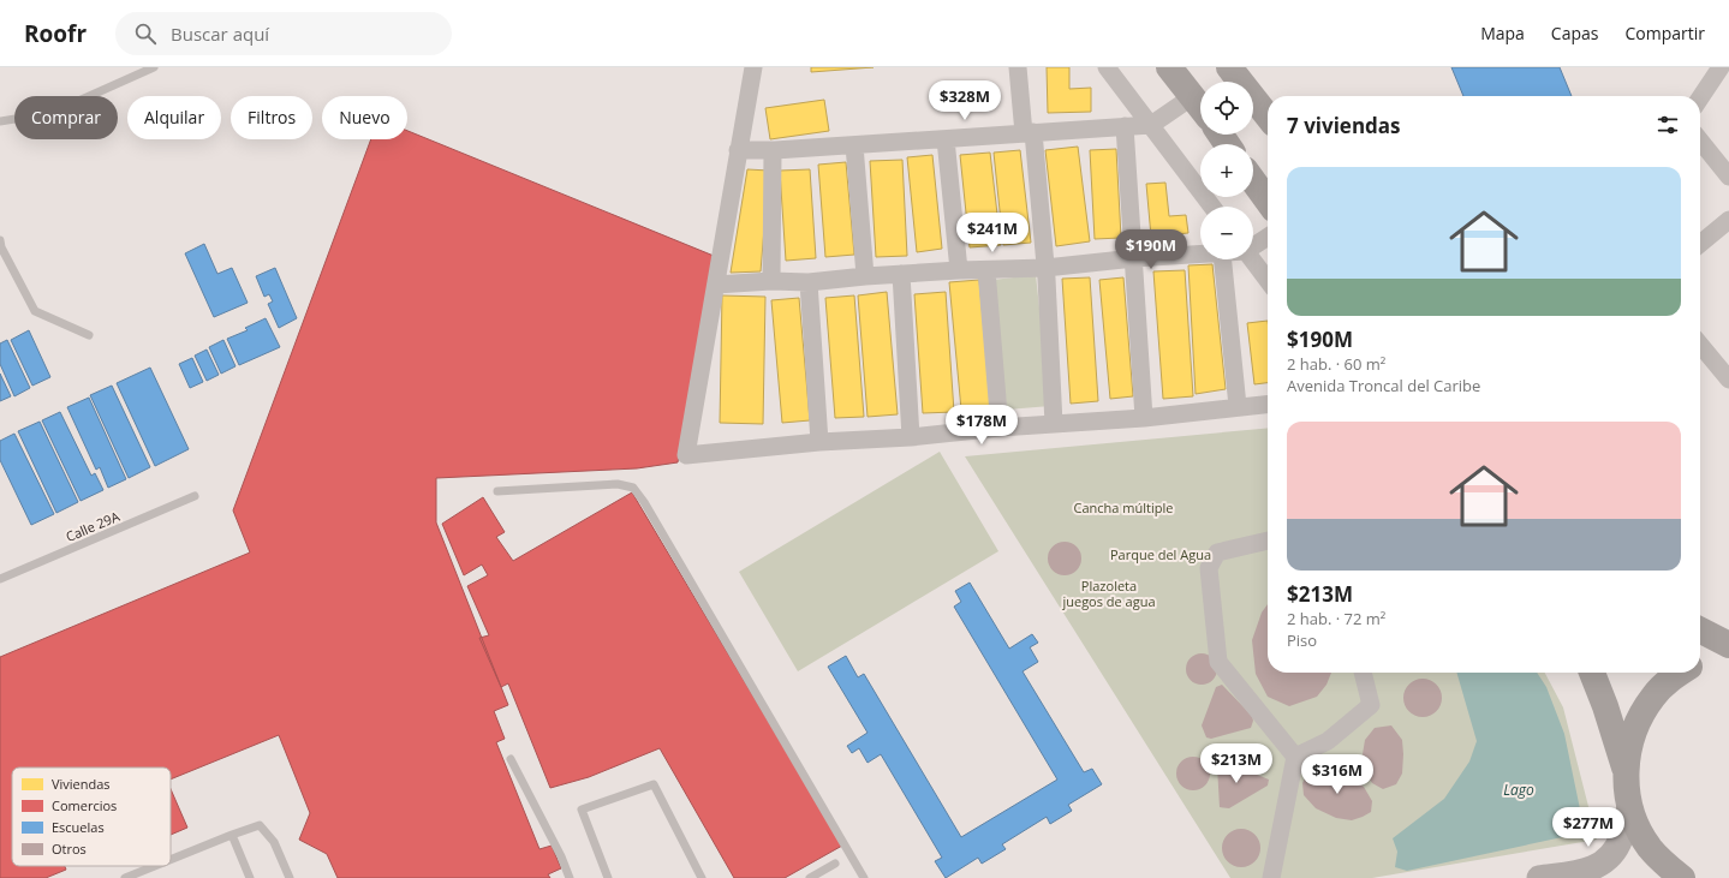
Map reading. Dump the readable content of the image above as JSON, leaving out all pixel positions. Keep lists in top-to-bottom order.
{
  "streets": {
    "lane": ["Calle 29A"]
  },
  "water": ["Lago"],
  "parks": ["Cancha múltiple", "Parque del Agua", "Plazoleta juegos de agua"],
  "legend": [
    "Viviendas",
    "Comercios",
    "Escuelas",
    "Otros"
  ],
  "page": {
    "header": "Roofr",
    "search": "Buscar aquí",
    "nav": ["Mapa", "Capas", "Compartir"],
    "price": [
      "$328M",
      "$241M",
      "$190M",
      "$178M",
      "$213M",
      "$316M",
      "$277M"
    ],
    "map_buttons": ["+", "−"],
    "chip": [
      "Comprar",
      "Alquilar",
      "Filtros",
      "Nuevo"
    ],
    "heading": "7 viviendas",
    "list": [
      {
        "name": "$190M",
        "note": "2 hab. · 60 m² · Avenida Troncal del Caribe"
      },
      {
        "name": "$213M",
        "note": "2 hab. · 72 m² · Piso"
      }
    ]
  }
}
